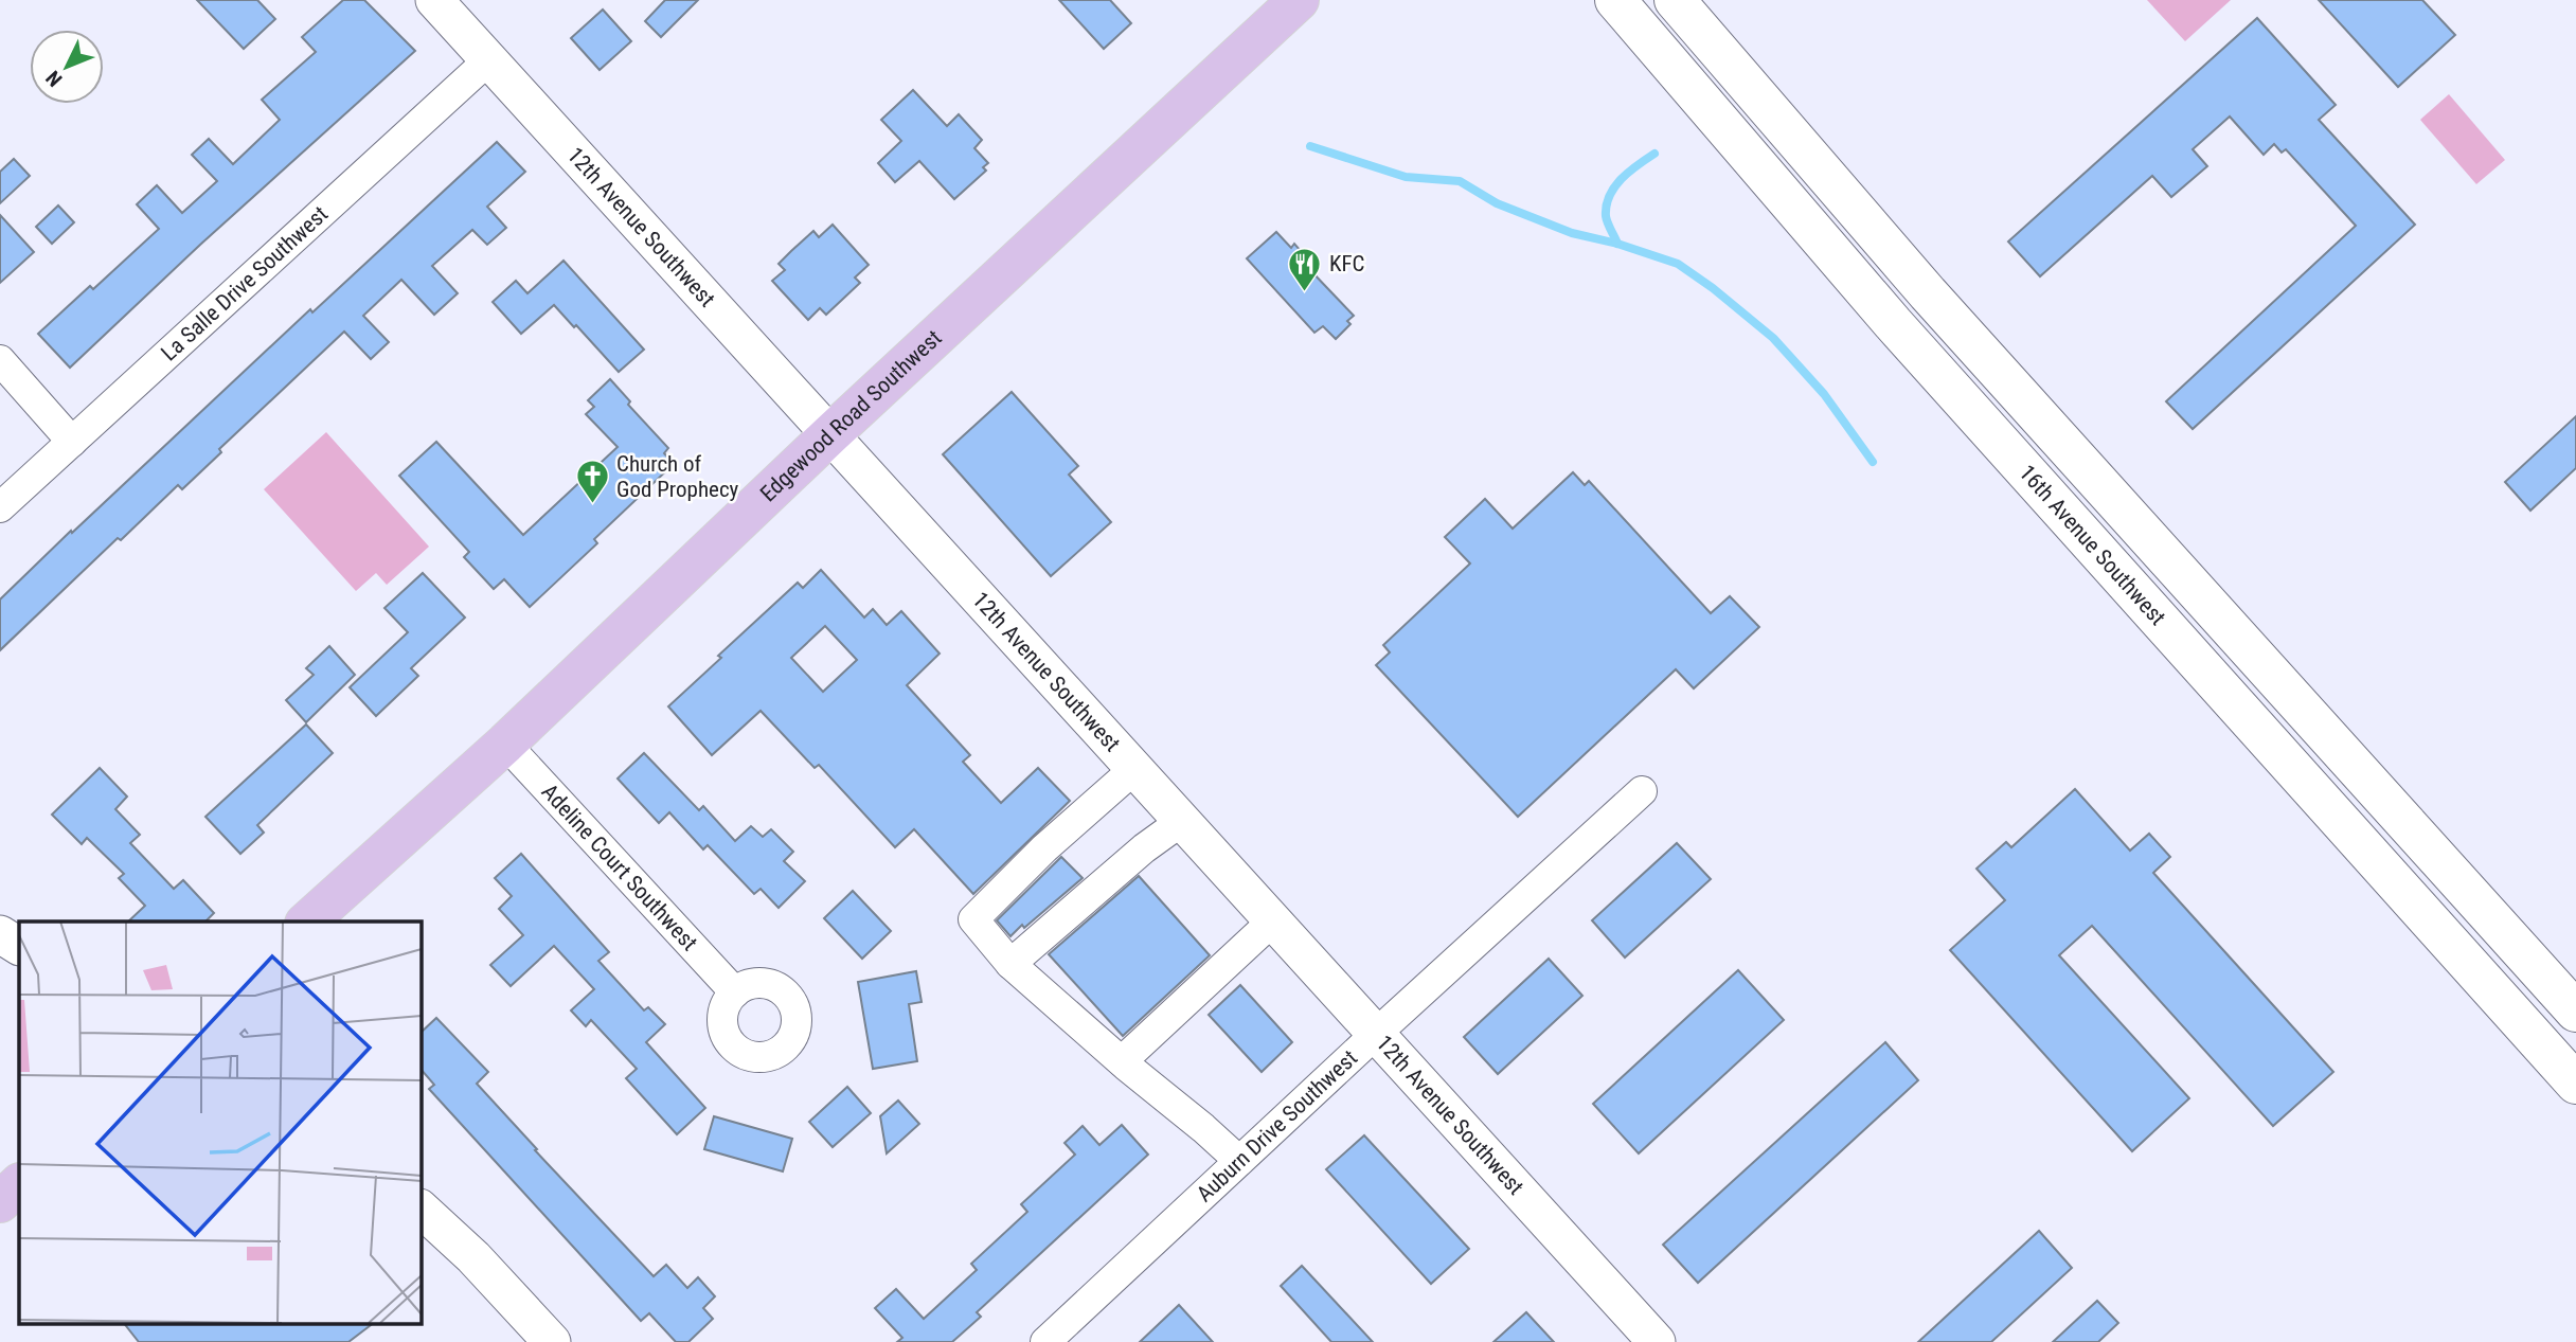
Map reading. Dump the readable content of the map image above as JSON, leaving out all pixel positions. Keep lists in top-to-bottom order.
{
  "streets": {
    "main road": ["Edgewood Road Southwest", "16th Avenue Southwest"],
    "street": [
      "12th Avenue Southwest",
      "La Salle Drive Southwest",
      "Adeline Court Southwest",
      "Auburn Drive Southwest"
    ]
  },
  "crossings": [
    ["12th Avenue Southwest", "La Salle Drive Southwest"],
    ["12th Avenue Southwest", "Edgewood Road Southwest"],
    ["12th Avenue Southwest", "Auburn Drive Southwest"],
    ["Edgewood Road Southwest", "Adeline Court Southwest"]
  ],
  "places": {
    "restaurant": ["KFC"],
    "church": ["Church of God Prophecy"]
  },
  "north": "bottom left"
}
